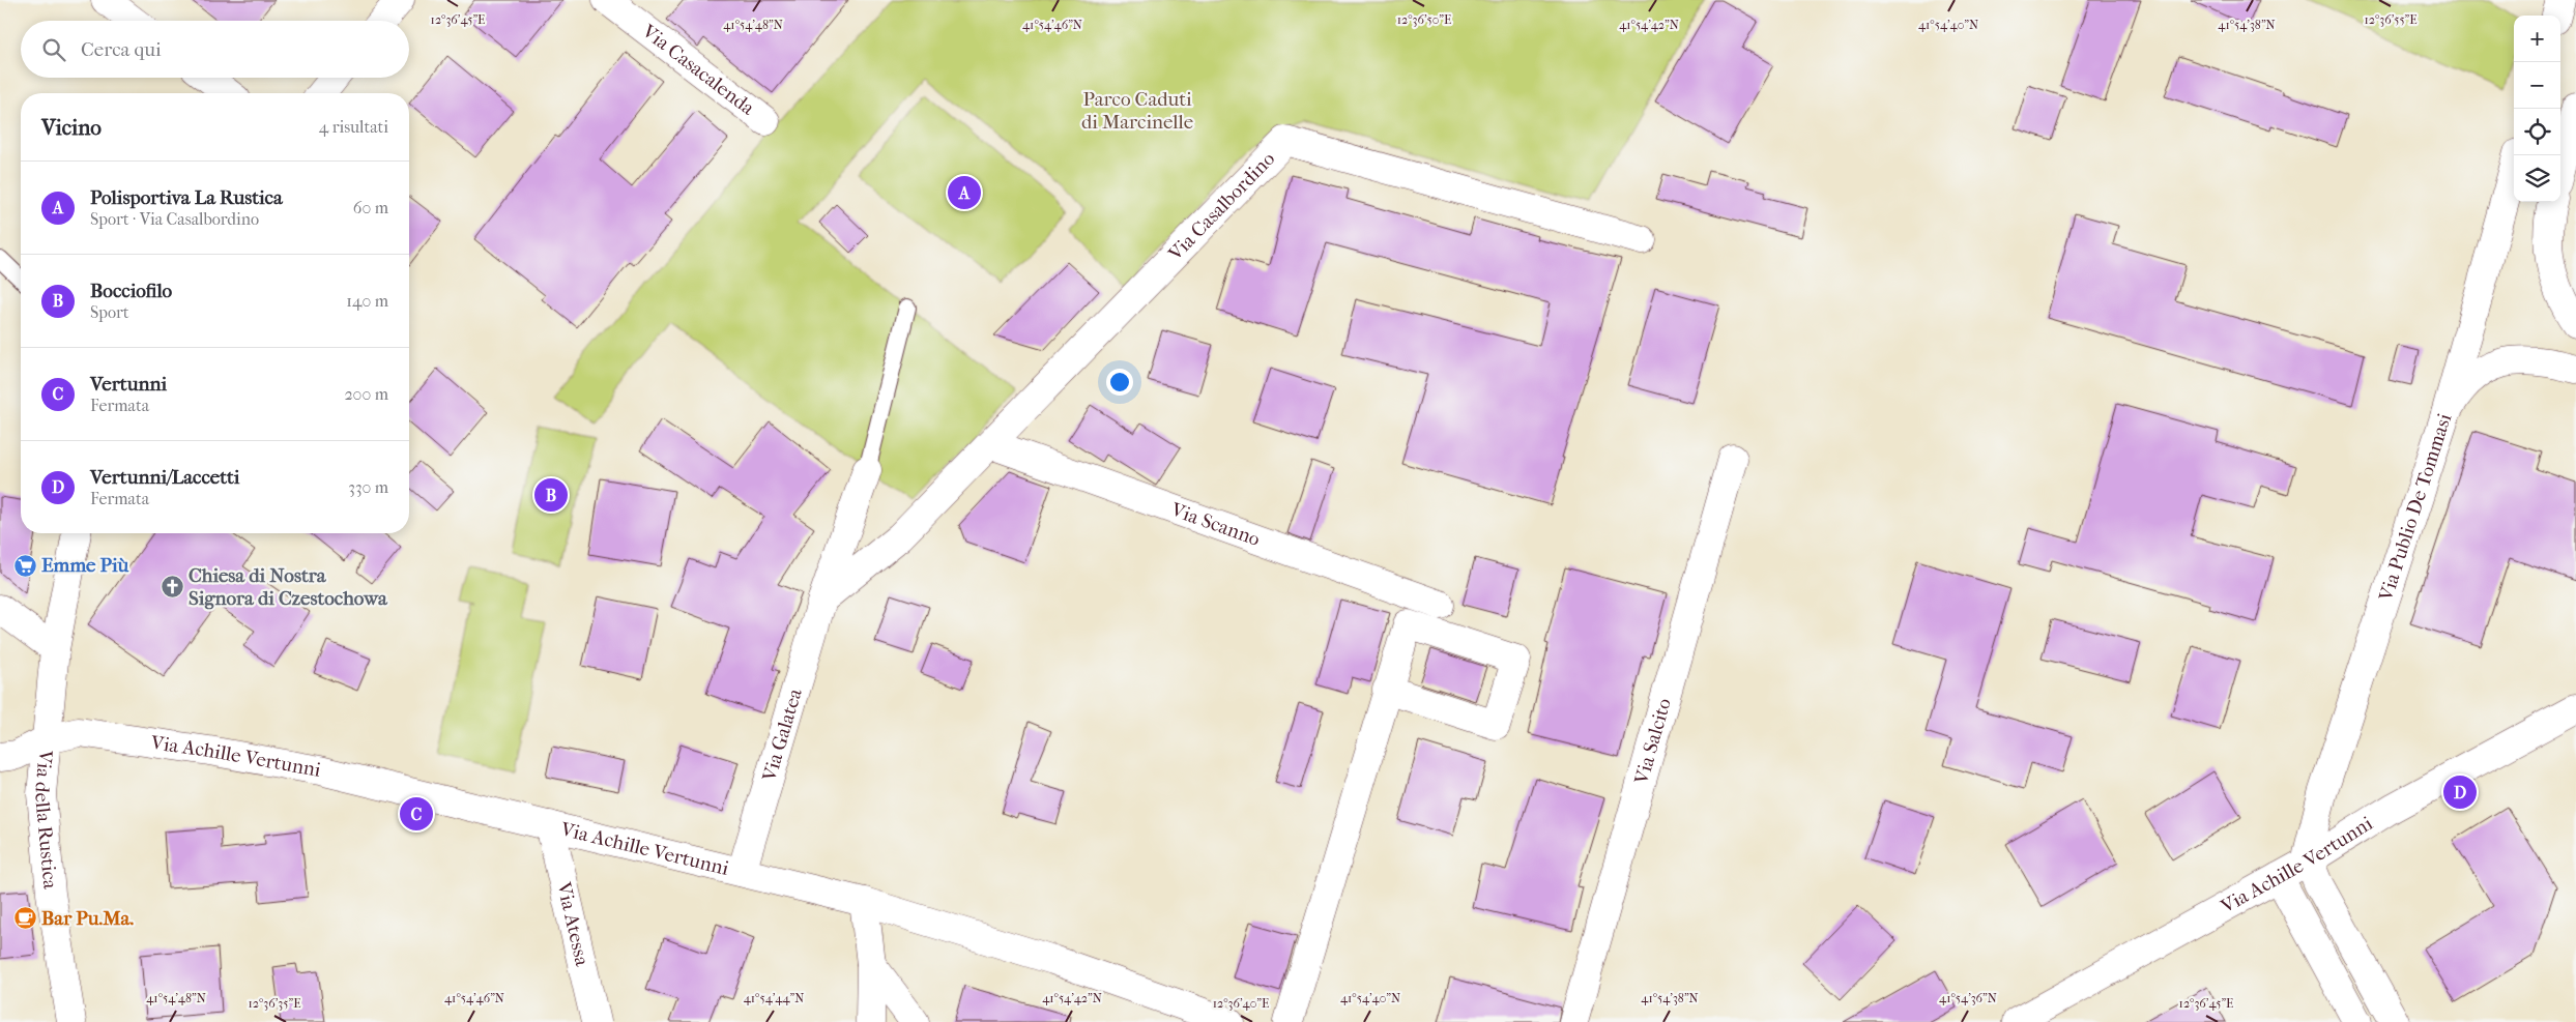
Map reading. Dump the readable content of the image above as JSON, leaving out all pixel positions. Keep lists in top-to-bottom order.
{
  "streets": {
    "main road": [
      "Via Casacalenda",
      "Via Casalbordino",
      "Via Publio De Tommasi",
      "Via Scanno",
      "Via Galatea",
      "Via Salcito",
      "Via Achille Vertunni",
      "Via della Rustica",
      "Via Atessa"
    ]
  },
  "crossings": [
    ["Via Casalbordino", "Via Scanno"],
    ["Via Casalbordino", "Via Galatea"],
    ["Via Publio De Tommasi", "Via Achille Vertunni"],
    ["Via Galatea", "Via Achille Vertunni"],
    ["Via Achille Vertunni", "Via della Rustica"],
    ["Via Achille Vertunni", "Via Atessa"]
  ],
  "parks": ["Parco Caduti di Marcinelle"],
  "places": {
    "supermarket": ["Emme Più"],
    "church": ["Chiesa di Nostra Signora di Czestochowa"],
    "cafe": ["Bar Pu.Ma."]
  },
  "page": {
    "map_buttons": ["+", "−"],
    "search": "Cerca qui",
    "heading": ["Vicino", "4 risultati"],
    "list": [
      {
        "mark": "A",
        "name": "Polisportiva La Rustica",
        "note": "Sport · Via Casalbordino",
        "value": "60 m"
      },
      {
        "mark": "B",
        "name": "Bocciofilo",
        "note": "Sport",
        "value": "140 m"
      },
      {
        "mark": "C",
        "name": "Vertunni",
        "note": "Fermata",
        "value": "200 m"
      },
      {
        "mark": "D",
        "name": "Vertunni/Laccetti",
        "note": "Fermata",
        "value": "330 m"
      }
    ],
    "pins": [
      "A",
      "B",
      "D",
      "C"
    ]
  },
  "coordinates": [
    "12°36'45\"E",
    "12°36'55\"E",
    "12°36'50\"E",
    "41°54'48\"N",
    "41°54'46\"N",
    "41°54'42\"N",
    "41°54'40\"N",
    "41°54'38\"N",
    "41°54'44\"N",
    "41°54'36\"N",
    "12°36'35\"E",
    "12°36'40\"E"
  ]
}
